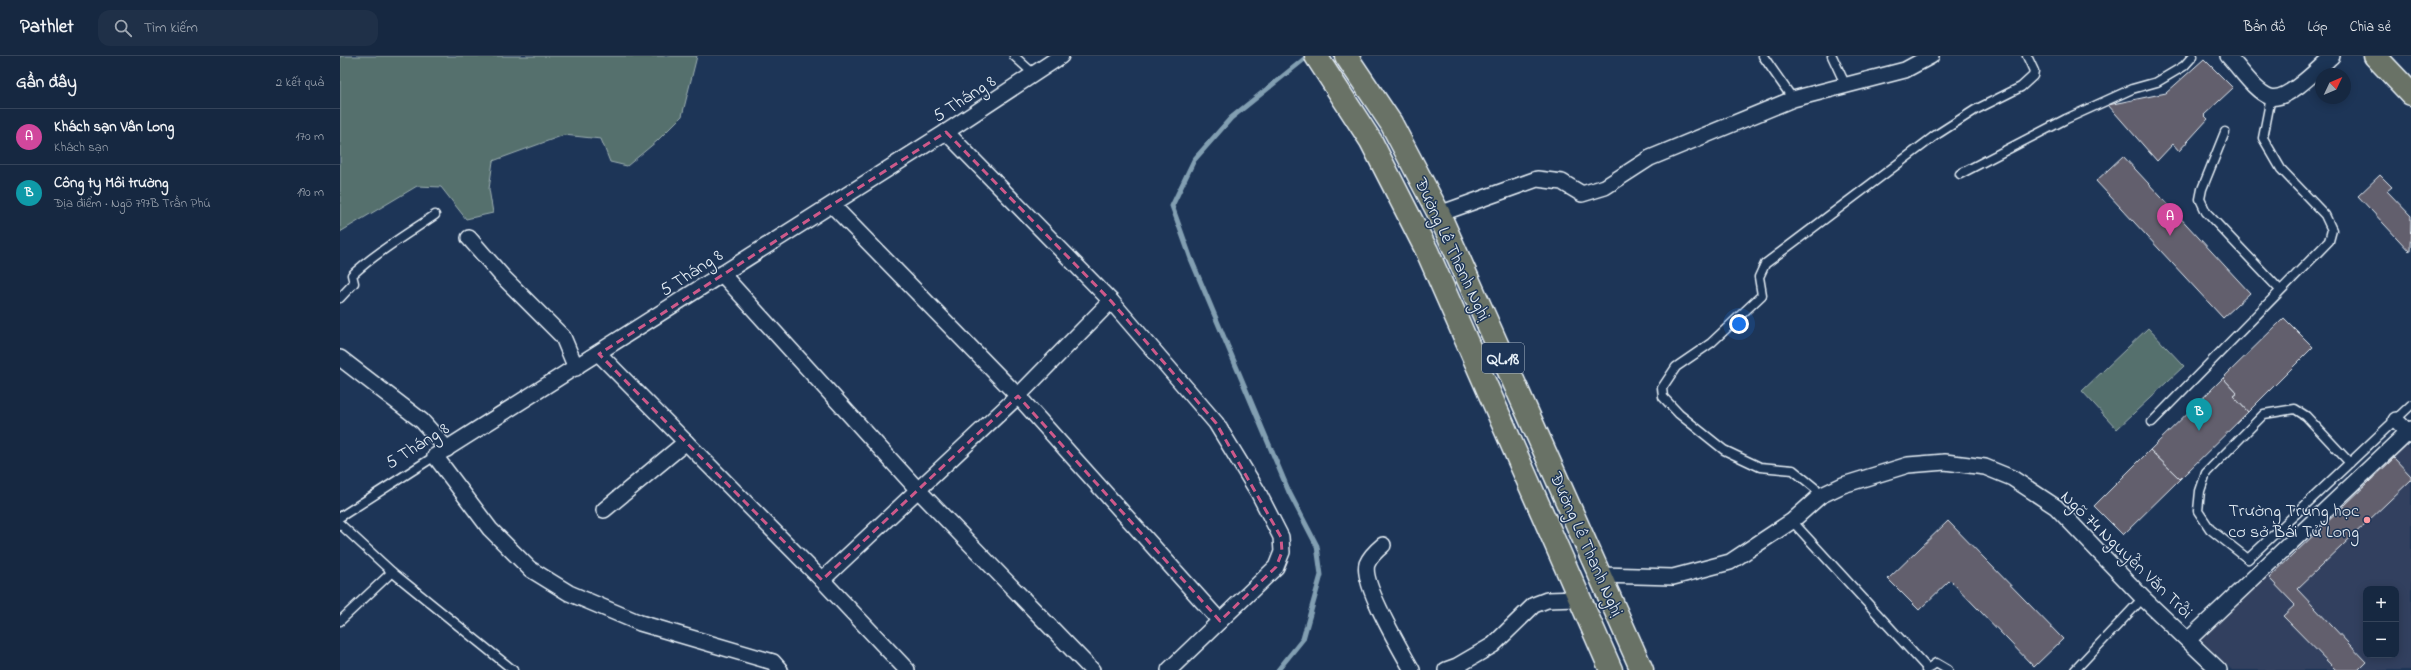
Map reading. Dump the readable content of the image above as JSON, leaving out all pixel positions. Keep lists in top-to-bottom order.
{
  "streets": {
    "main road": ["Đường Lê Thanh Nghị", "QL.18"],
    "street": ["5 Tháng 8", "Ngõ 74 Nguyễn Văn Trỗi"]
  },
  "crossings": [
    ["Đường Lê Thanh Nghị", "Ngõ 74 Nguyễn Văn Trỗi"]
  ],
  "places": ["Trường Trung học cơ sở Bái Tử Long"],
  "north": "top right",
  "page": {
    "header": "Pathlet",
    "search": "Tìm kiếm",
    "nav": ["Bản đồ", "Lớp", "Chia sẻ"],
    "heading": ["Gần đây", "2 kết quả"],
    "list": [
      {
        "mark": "A",
        "name": "Khách sạn Vân Long",
        "note": "Khách sạn",
        "value": "170 m"
      },
      {
        "mark": "B",
        "name": "Công ty Môi trường",
        "note": "Địa điểm · Ngõ 797B Trần Phú",
        "value": "190 m"
      }
    ],
    "pins": ["A", "B"],
    "map_buttons": ["+", "−"]
  }
}
